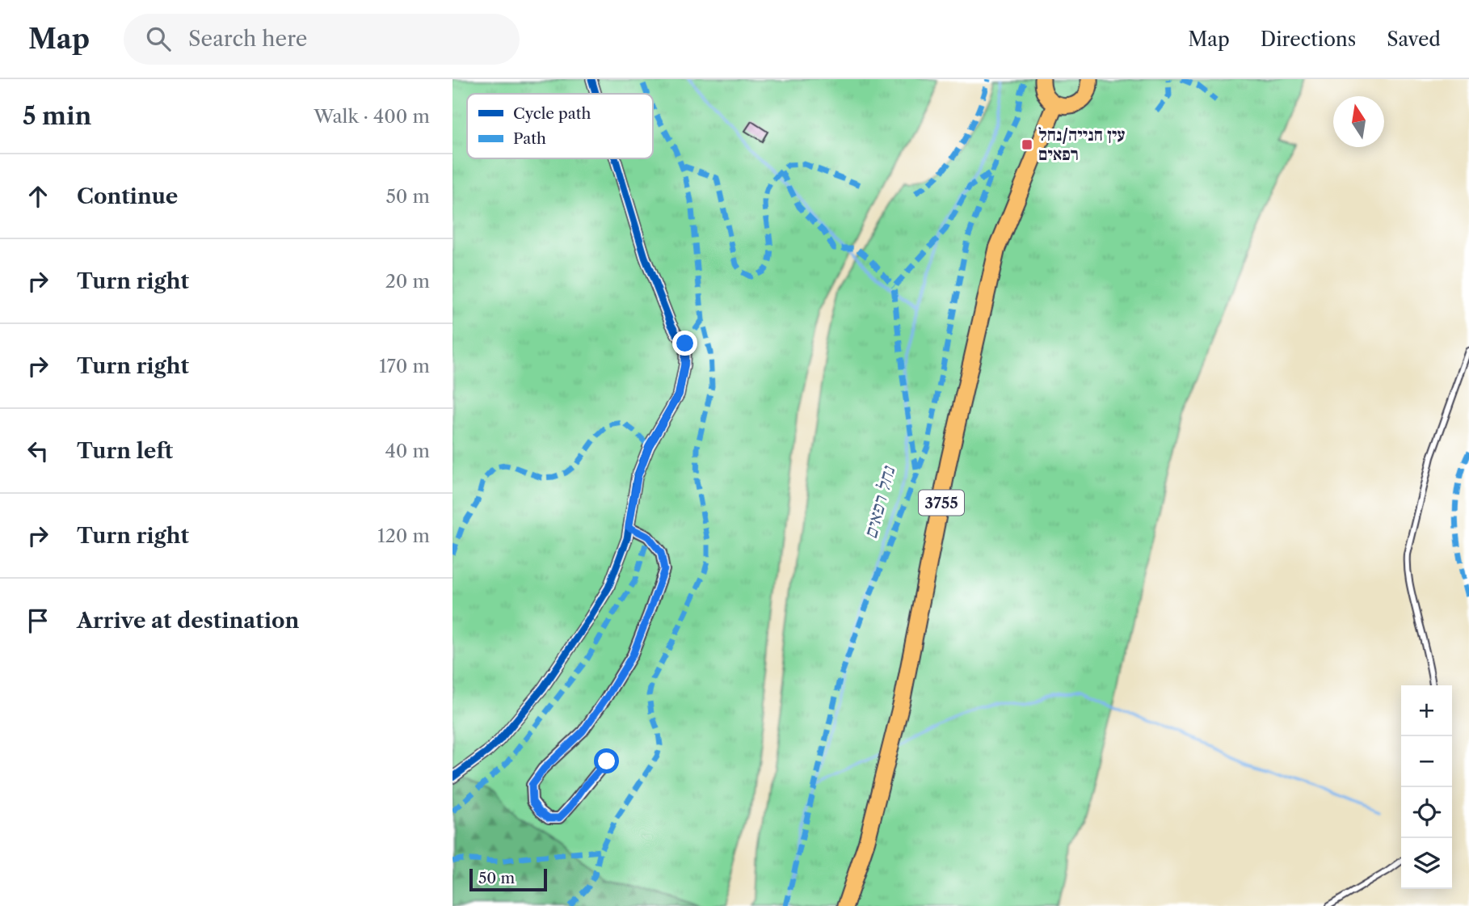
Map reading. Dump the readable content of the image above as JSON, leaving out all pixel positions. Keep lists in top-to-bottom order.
{
  "streets": {
    "main road": ["3755"]
  },
  "water": ["נחל רפאים"],
  "places": {
    "transit": ["עין חנייה/נחל רפאים"]
  },
  "legend": ["Cycle path", "Path"],
  "scale_bar": "50 m",
  "north": "top",
  "page": {
    "header": "Map",
    "search": "Search here",
    "nav": ["Map", "Directions", "Saved"],
    "heading": ["5 min", "Walk · 400 m"],
    "list": [
      ["Continue", "50 m"],
      ["Turn right", "20 m"],
      ["Turn right", "170 m"],
      ["Turn left", "40 m"],
      ["Turn right", "120 m"],
      "Arrive at destination"
    ],
    "map_buttons": ["+", "−"],
    "scale": "50 m"
  }
}
